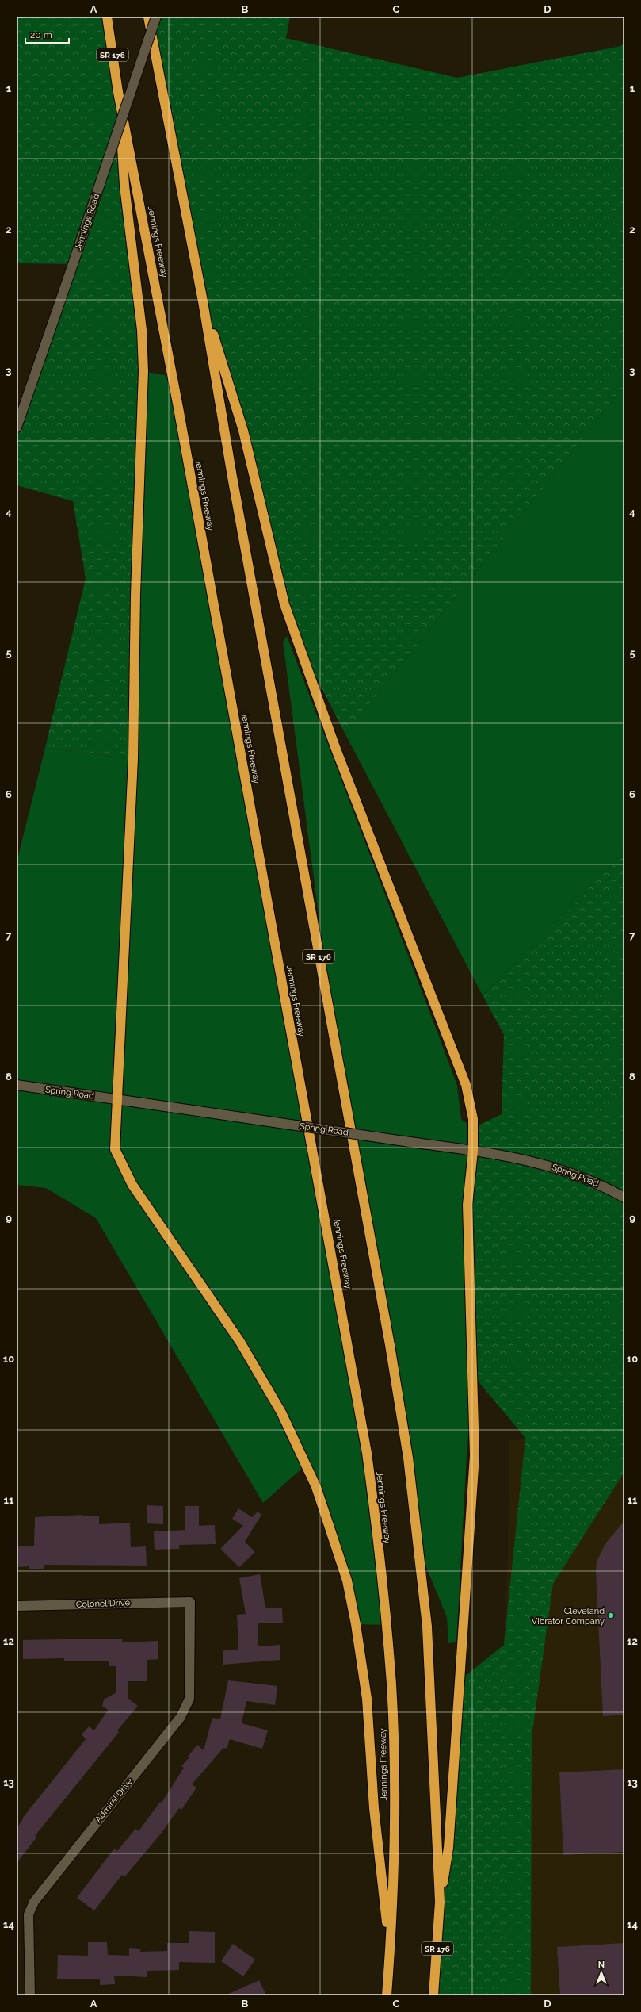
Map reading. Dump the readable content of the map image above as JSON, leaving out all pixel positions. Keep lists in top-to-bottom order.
{
  "streets": {
    "highway": ["SR 176", "Jennings Freeway"],
    "street": [
      "Jennings Road",
      "Spring Road",
      "Colonel Drive",
      "Admiral Drive"
    ]
  },
  "crossings": [
    ["Colonel Drive", "Admiral Drive"]
  ],
  "places": ["Cleveland Vibrator Company"],
  "scale_bar": "20 m",
  "north": "top",
  "grid": {
    "columns": [
      "A",
      "B",
      "C",
      "D"
    ],
    "rows": [
      "1",
      "2",
      "3",
      "4",
      "5",
      "6",
      "7",
      "8",
      "9",
      "10",
      "11",
      "12",
      "13",
      "14"
    ]
  }
}
